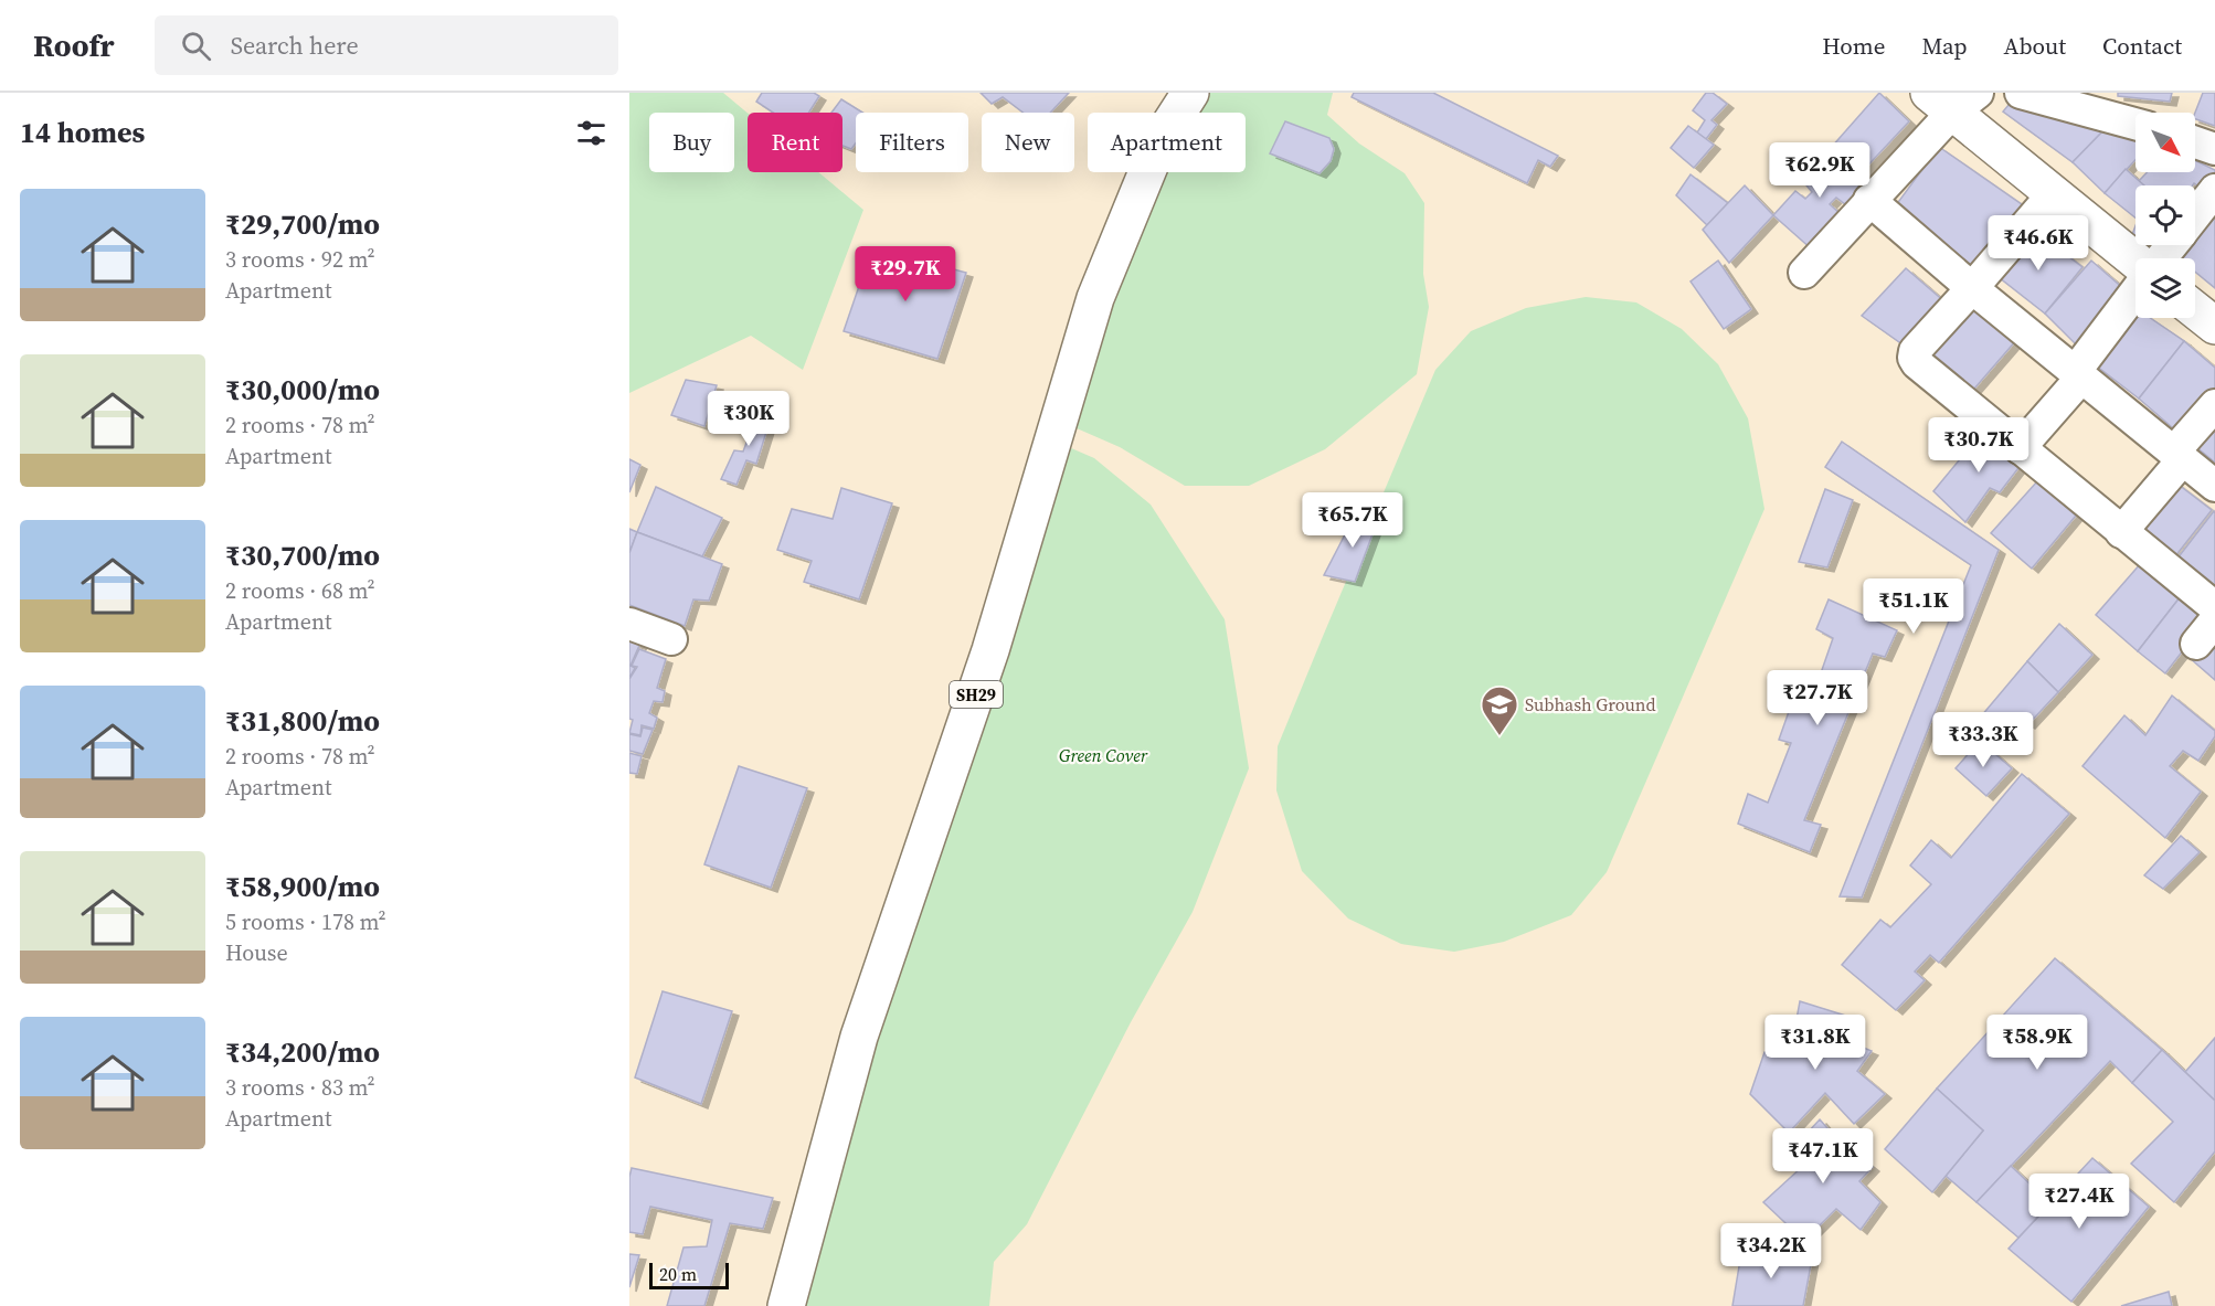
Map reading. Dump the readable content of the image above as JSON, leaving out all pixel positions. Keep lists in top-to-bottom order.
{
  "streets": {
    "main road": ["SH29"]
  },
  "parks": ["Green Cover"],
  "places": {
    "school or university": ["Subhash Ground"]
  },
  "scale_bar": "20 m",
  "north": "bottom right",
  "page": {
    "header": "Roofr",
    "search": "Search here",
    "nav": [
      "Home",
      "Map",
      "About",
      "Contact"
    ],
    "heading": "14 homes",
    "chip": [
      "Buy",
      "Rent",
      "Filters",
      "New",
      "Apartment"
    ],
    "price": [
      "₹62.9K",
      "₹46.6K",
      "₹29.7K",
      "₹30K",
      "₹30.7K",
      "₹65.7K",
      "₹51.1K",
      "₹27.7K",
      "₹33.3K",
      "₹31.8K",
      "₹58.9K",
      "₹47.1K",
      "₹27.4K",
      "₹34.2K"
    ],
    "list": [
      {
        "name": "₹29,700/mo",
        "note": "3 rooms · 92 m² · Apartment"
      },
      {
        "name": "₹30,000/mo",
        "note": "2 rooms · 78 m² · Apartment"
      },
      {
        "name": "₹30,700/mo",
        "note": "2 rooms · 68 m² · Apartment"
      },
      {
        "name": "₹31,800/mo",
        "note": "2 rooms · 78 m² · Apartment"
      },
      {
        "name": "₹58,900/mo",
        "note": "5 rooms · 178 m² · House"
      },
      {
        "name": "₹34,200/mo",
        "note": "3 rooms · 83 m² · Apartment"
      }
    ],
    "scale": "20 m"
  }
}
